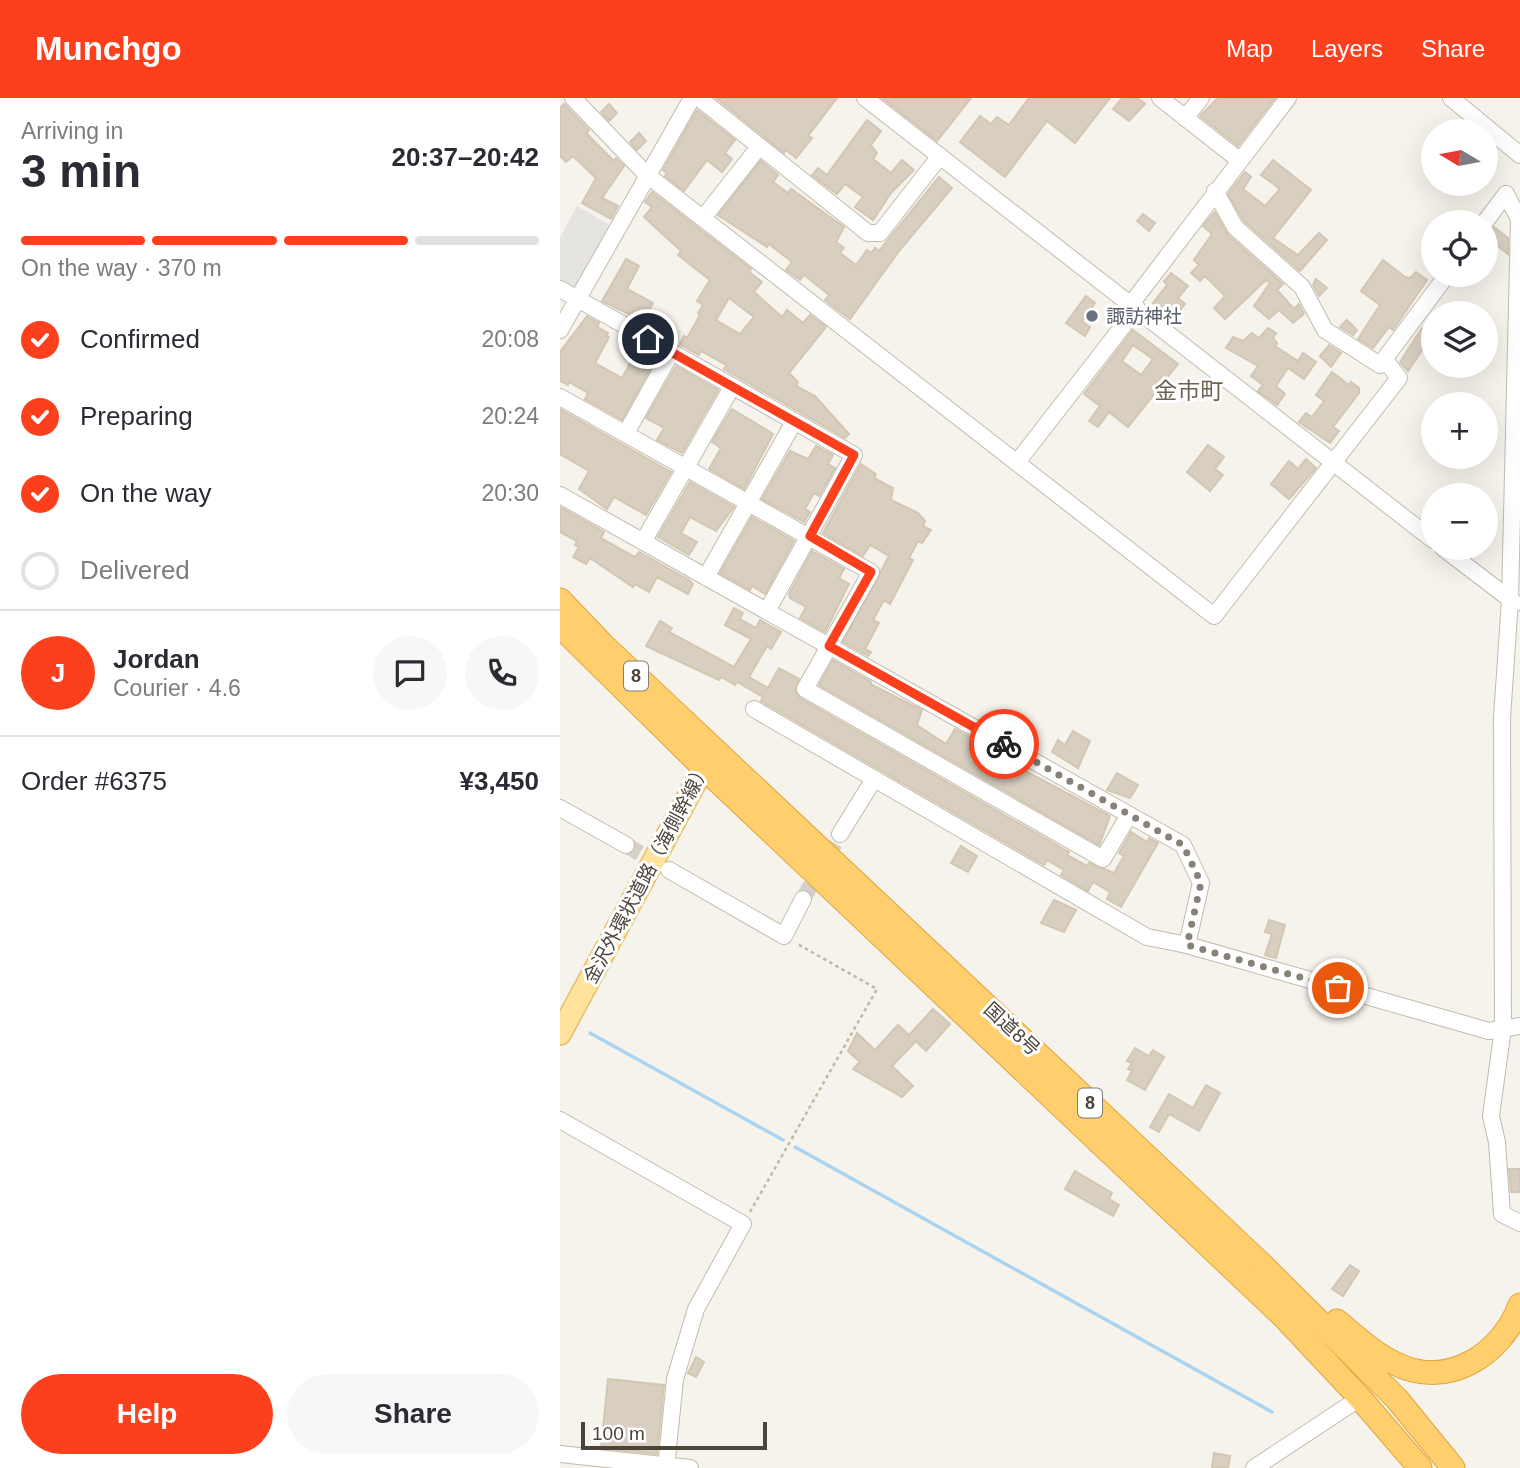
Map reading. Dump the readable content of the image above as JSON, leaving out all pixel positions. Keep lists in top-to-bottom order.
{
  "streets": {
    "highway": ["8", "国道8号"],
    "main road": ["金沢外環状道路（海側幹線）"]
  },
  "crossings": [
    ["金沢外環状道路（海側幹線）", "国道8号"]
  ],
  "districts": ["金市町"],
  "places": ["諏訪神社"],
  "scale_bar": "100 m",
  "north": "left",
  "page": {
    "header": "Munchgo",
    "nav": ["Map", "Layers", "Share"],
    "heading": ["3 min", "Arriving in", "20:37–20:42"],
    "panel": [
      "Jordan",
      "Courier · 4.6",
      "Order #6375",
      "¥3,450"
    ],
    "map_buttons": ["+", "−"],
    "bar": "On the way · 370 m",
    "list": [
      ["Confirmed", "20:08"],
      ["Preparing", "20:24"],
      ["On the way", "20:30"],
      "Delivered"
    ],
    "round": "J",
    "buttons": ["Help", "Share"],
    "scale": "100 m"
  }
}
